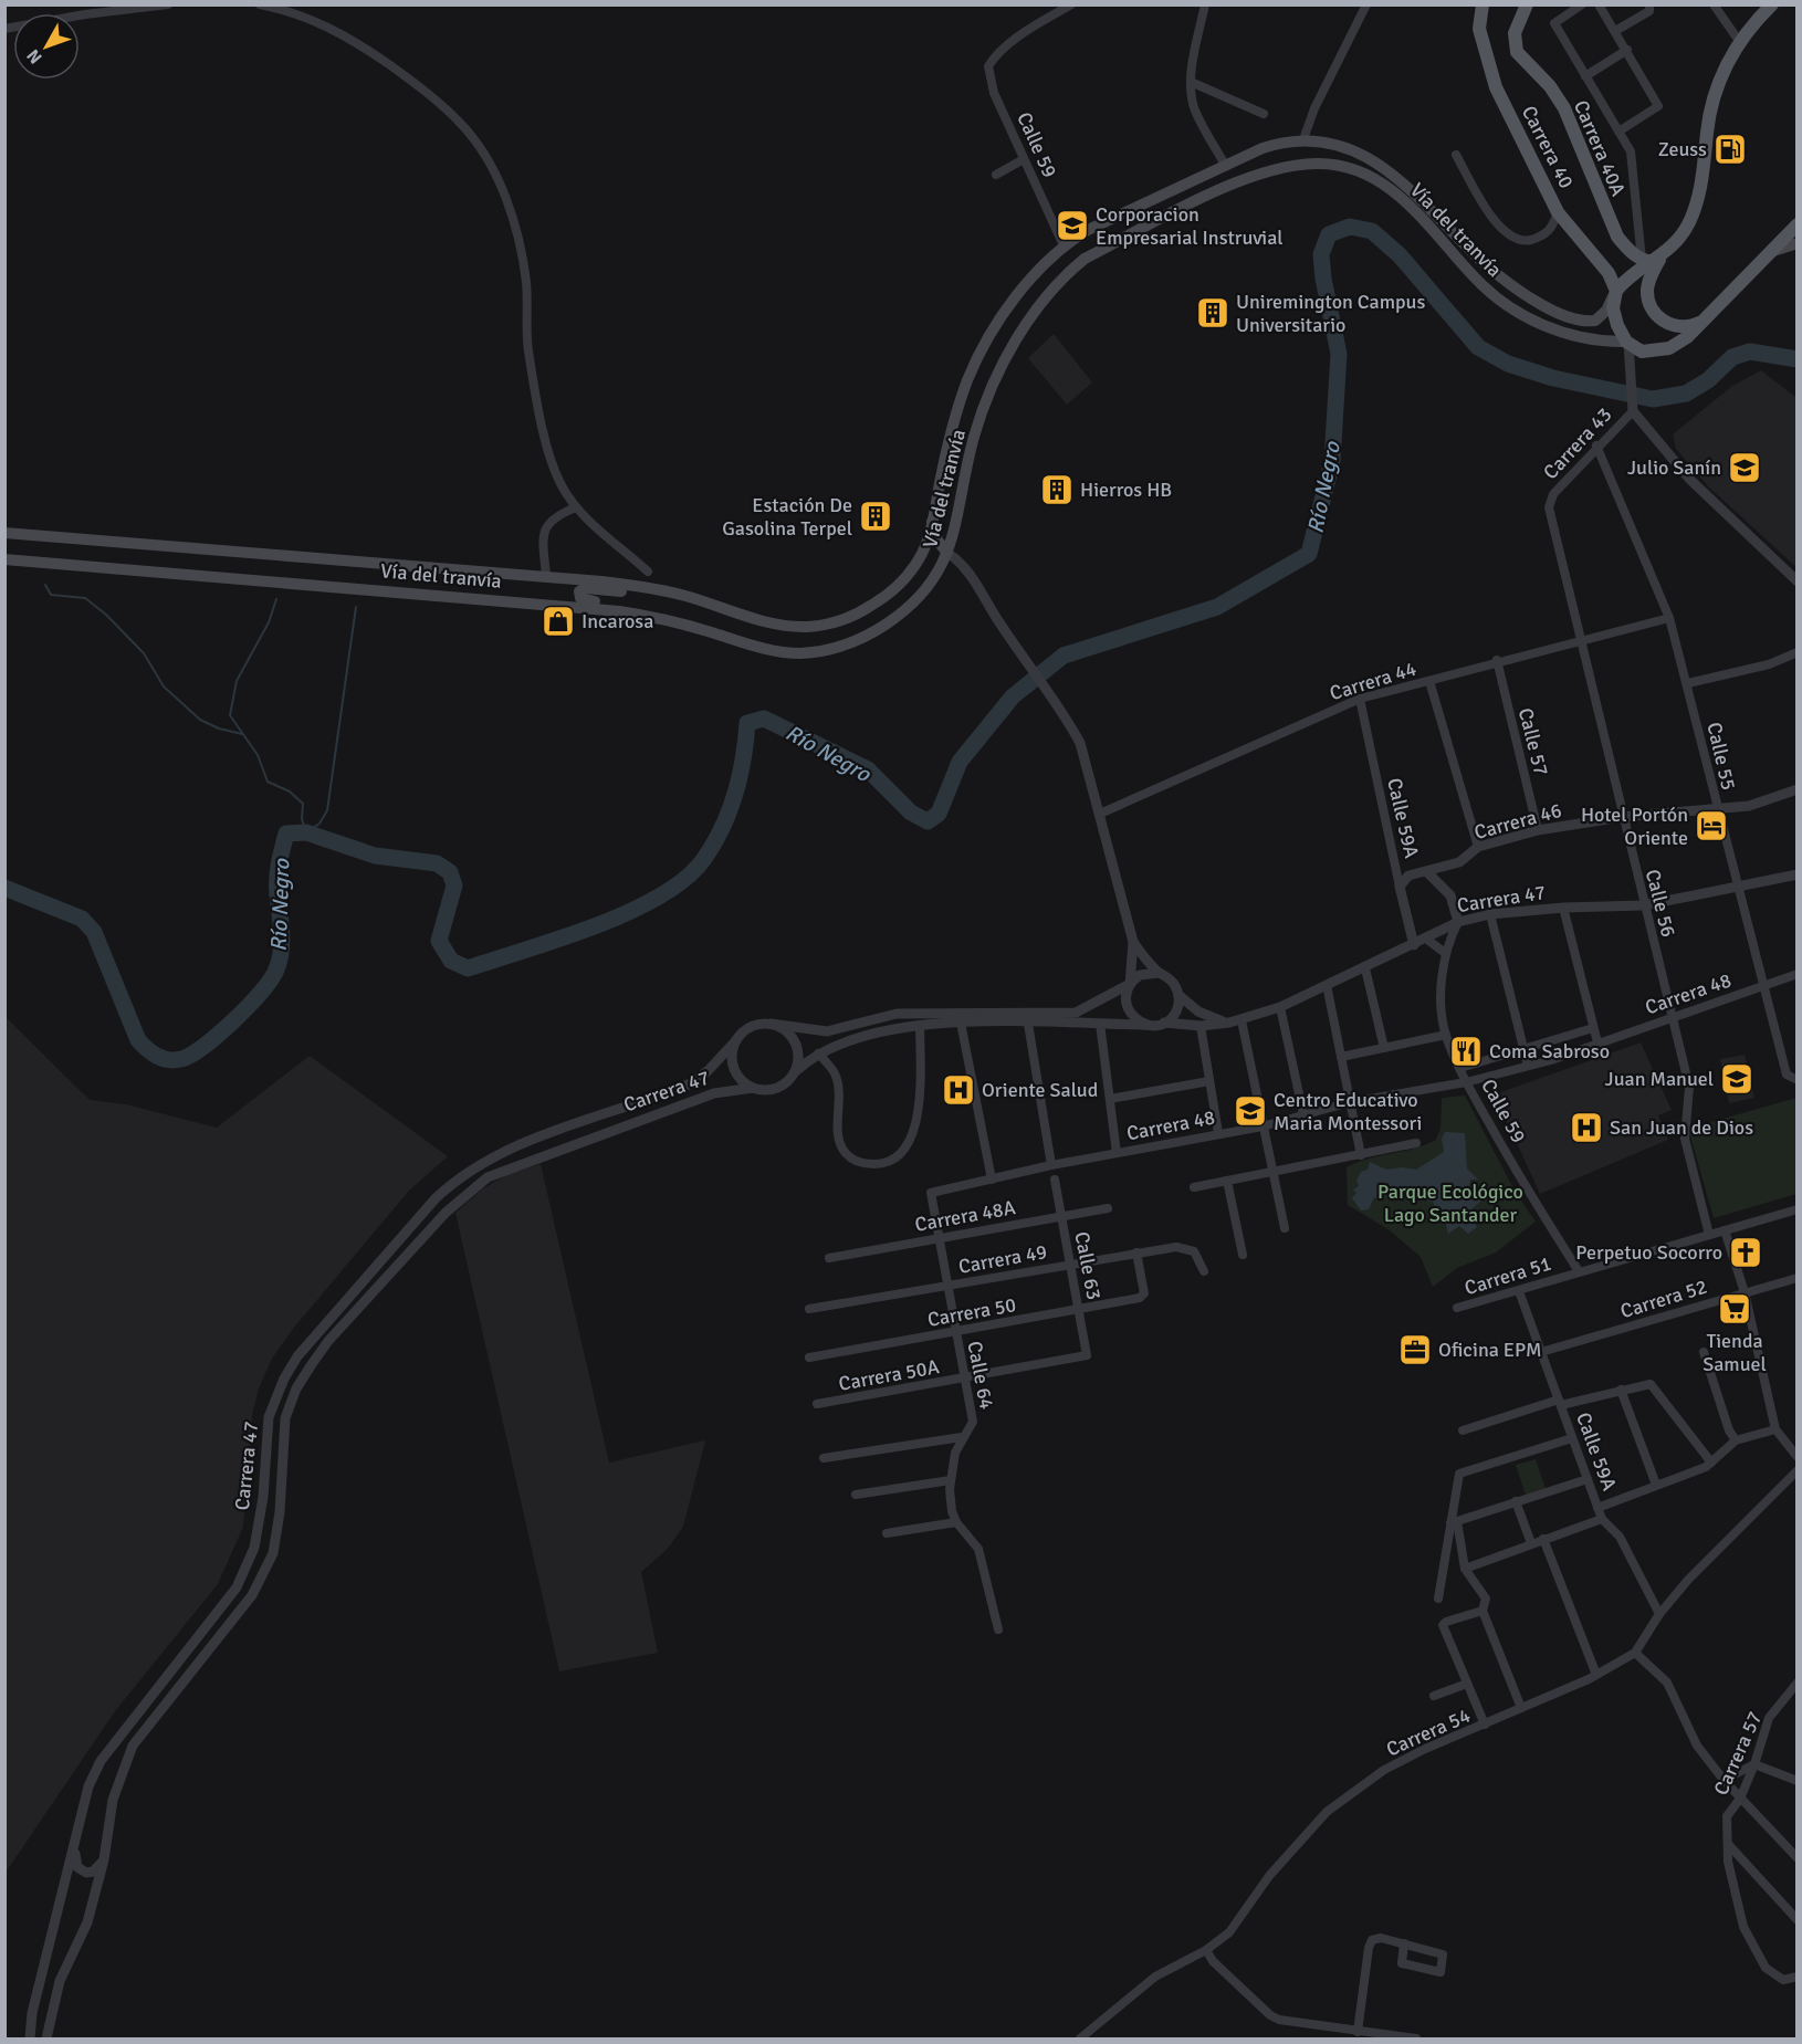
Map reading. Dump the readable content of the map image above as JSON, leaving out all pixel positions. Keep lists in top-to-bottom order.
{
  "streets": {
    "main road": ["Carrera 40", "Carrera 40A", "Vía del tranvía"],
    "street": [
      "Calle 59",
      "Carrera 43",
      "Carrera 44",
      "Calle 57",
      "Calle 55",
      "Calle 59A",
      "Carrera 46",
      "Carrera 47",
      "Calle 56",
      "Carrera 48",
      "Carrera 48A",
      "Carrera 49",
      "Calle 63",
      "Carrera 51",
      "Carrera 52",
      "Carrera 50",
      "Carrera 50A",
      "Calle 64",
      "Carrera 54",
      "Carrera 57"
    ]
  },
  "crossings": [
    ["Calle 59", "Vía del tranvía"],
    ["Calle 59", "Carrera 47"],
    ["Calle 59", "Carrera 48"],
    ["Calle 59", "Carrera 51"],
    ["Carrera 40", "Vía del tranvía"],
    ["Vía del tranvía", "Carrera 43"],
    ["Carrera 43", "Calle 55"],
    ["Carrera 43", "Calle 56"],
    ["Carrera 44", "Calle 57"],
    ["Carrera 44", "Calle 55"],
    ["Carrera 44", "Calle 59A"],
    ["Carrera 44", "Calle 56"],
    ["Calle 57", "Carrera 46"],
    ["Calle 55", "Carrera 46"],
    ["Calle 55", "Carrera 47"],
    ["Calle 55", "Carrera 48"],
    ["Calle 59A", "Carrera 47"],
    ["Calle 59A", "Carrera 51"],
    ["Calle 59A", "Carrera 52"],
    ["Calle 59A", "Carrera 54"],
    ["Carrera 46", "Calle 56"],
    ["Carrera 47", "Calle 56"],
    ["Calle 56", "Carrera 48"],
    ["Calle 56", "Carrera 51"],
    ["Carrera 48", "Calle 64"],
    ["Carrera 48A", "Calle 63"],
    ["Carrera 48A", "Calle 64"],
    ["Carrera 49", "Calle 63"],
    ["Carrera 49", "Carrera 50"],
    ["Carrera 49", "Calle 64"],
    ["Calle 63", "Carrera 50"],
    ["Calle 63", "Carrera 50A"],
    ["Carrera 50", "Calle 64"],
    ["Carrera 50A", "Calle 64"]
  ],
  "water": ["Río Negro"],
  "parks": ["Parque Ecológico Lago Santander"],
  "places": {
    "fuel station": ["Zeuss"],
    "school or university": [
      "Corporacion Empresarial Instruvial",
      "Julio Sanín",
      "Juan Manuel",
      "Centro Educativo Maria Montessori"
    ],
    "building": ["Uniremington Campus Universitario", "Hierros HB", "Estación De Gasolina Terpel"],
    "shop": ["Incarosa"],
    "hotel": ["Hotel Portón Oriente"],
    "restaurant": ["Coma Sabroso"],
    "hospital": ["Oriente Salud", "San Juan de Dios"],
    "church": ["Perpetuo Socorro"],
    "supermarket": ["Tienda Samuel"],
    "office": ["Oficina EPM"]
  },
  "north": "bottom left"
}
